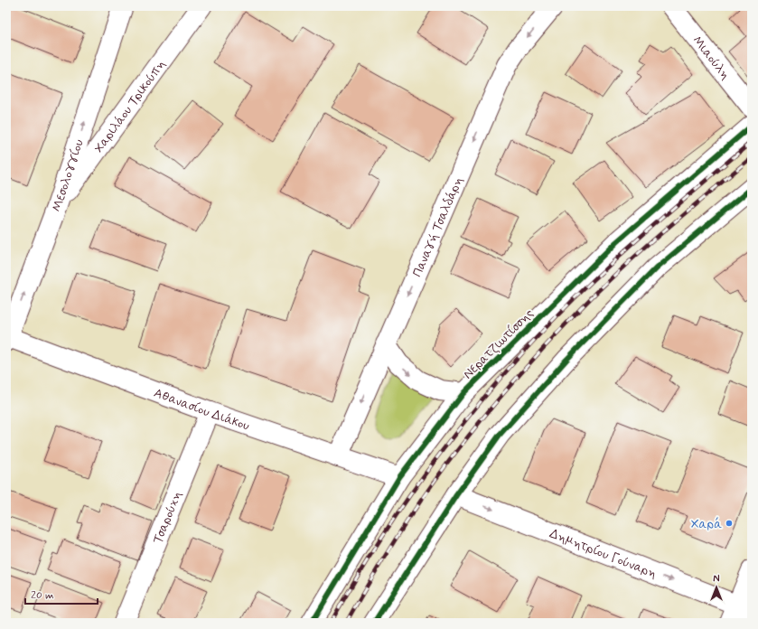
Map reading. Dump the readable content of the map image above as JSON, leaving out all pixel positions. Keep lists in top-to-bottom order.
{
  "streets": {
    "street": [
      "Μιαούλη",
      "Χαριλάου Τρικούπη",
      "Μεσολογγίου",
      "Παναγή Τσαλδάρη",
      "Νερατζιωτίσσης",
      "Αθανασίου Διάκου",
      "Τσαρούχη",
      "Δημητρίου Γούναρη"
    ]
  },
  "crossings": [
    ["Χαριλάου Τρικούπη", "Μεσολογγίου"],
    ["Μεσολογγίου", "Αθανασίου Διάκου"],
    ["Παναγή Τσαλδάρη", "Αθανασίου Διάκου"],
    ["Νερατζιωτίσσης", "Αθανασίου Διάκου"],
    ["Αθανασίου Διάκου", "Τσαρούχη"]
  ],
  "one_way": ["Μεσολογγίου", "Δημητρίου Γούναρη"],
  "places": ["Χαρά"],
  "scale_bar": "20 m",
  "north": "top"
}
